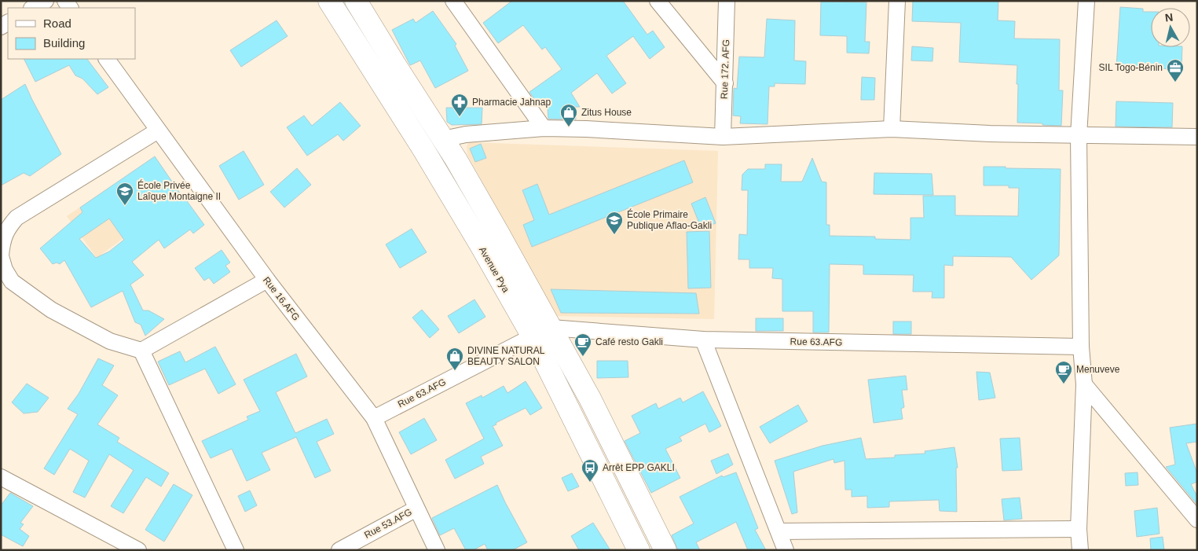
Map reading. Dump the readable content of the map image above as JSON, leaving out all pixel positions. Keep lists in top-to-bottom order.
{
  "streets": {
    "main road": ["Avenue Pya"],
    "street": [
      "Rue 172. AFG",
      "Rue 16.AFG",
      "Rue 63.AFG",
      "Rue 53.AFG"
    ]
  },
  "crossings": [
    ["Avenue Pya", "Rue 63.AFG"],
    ["Rue 16.AFG", "Rue 63.AFG"],
    ["Rue 16.AFG", "Rue 53.AFG"]
  ],
  "places": {
    "office": ["SIL Togo-Bénin"],
    "pharmacy": ["Pharmacie Jahnap"],
    "shop": ["Zitus House", "DIVINE NATURAL BEAUTY SALON"],
    "school or university": ["École Privée Laîque Montaigne II", "École Primaire Publique Aflao-Gakli"],
    "cafe": ["Café resto Gakli", "Menuveve"],
    "bus stop": ["Arrêt EPP GAKLI"]
  },
  "legend": ["Road", "Building"],
  "north": "top"
}
